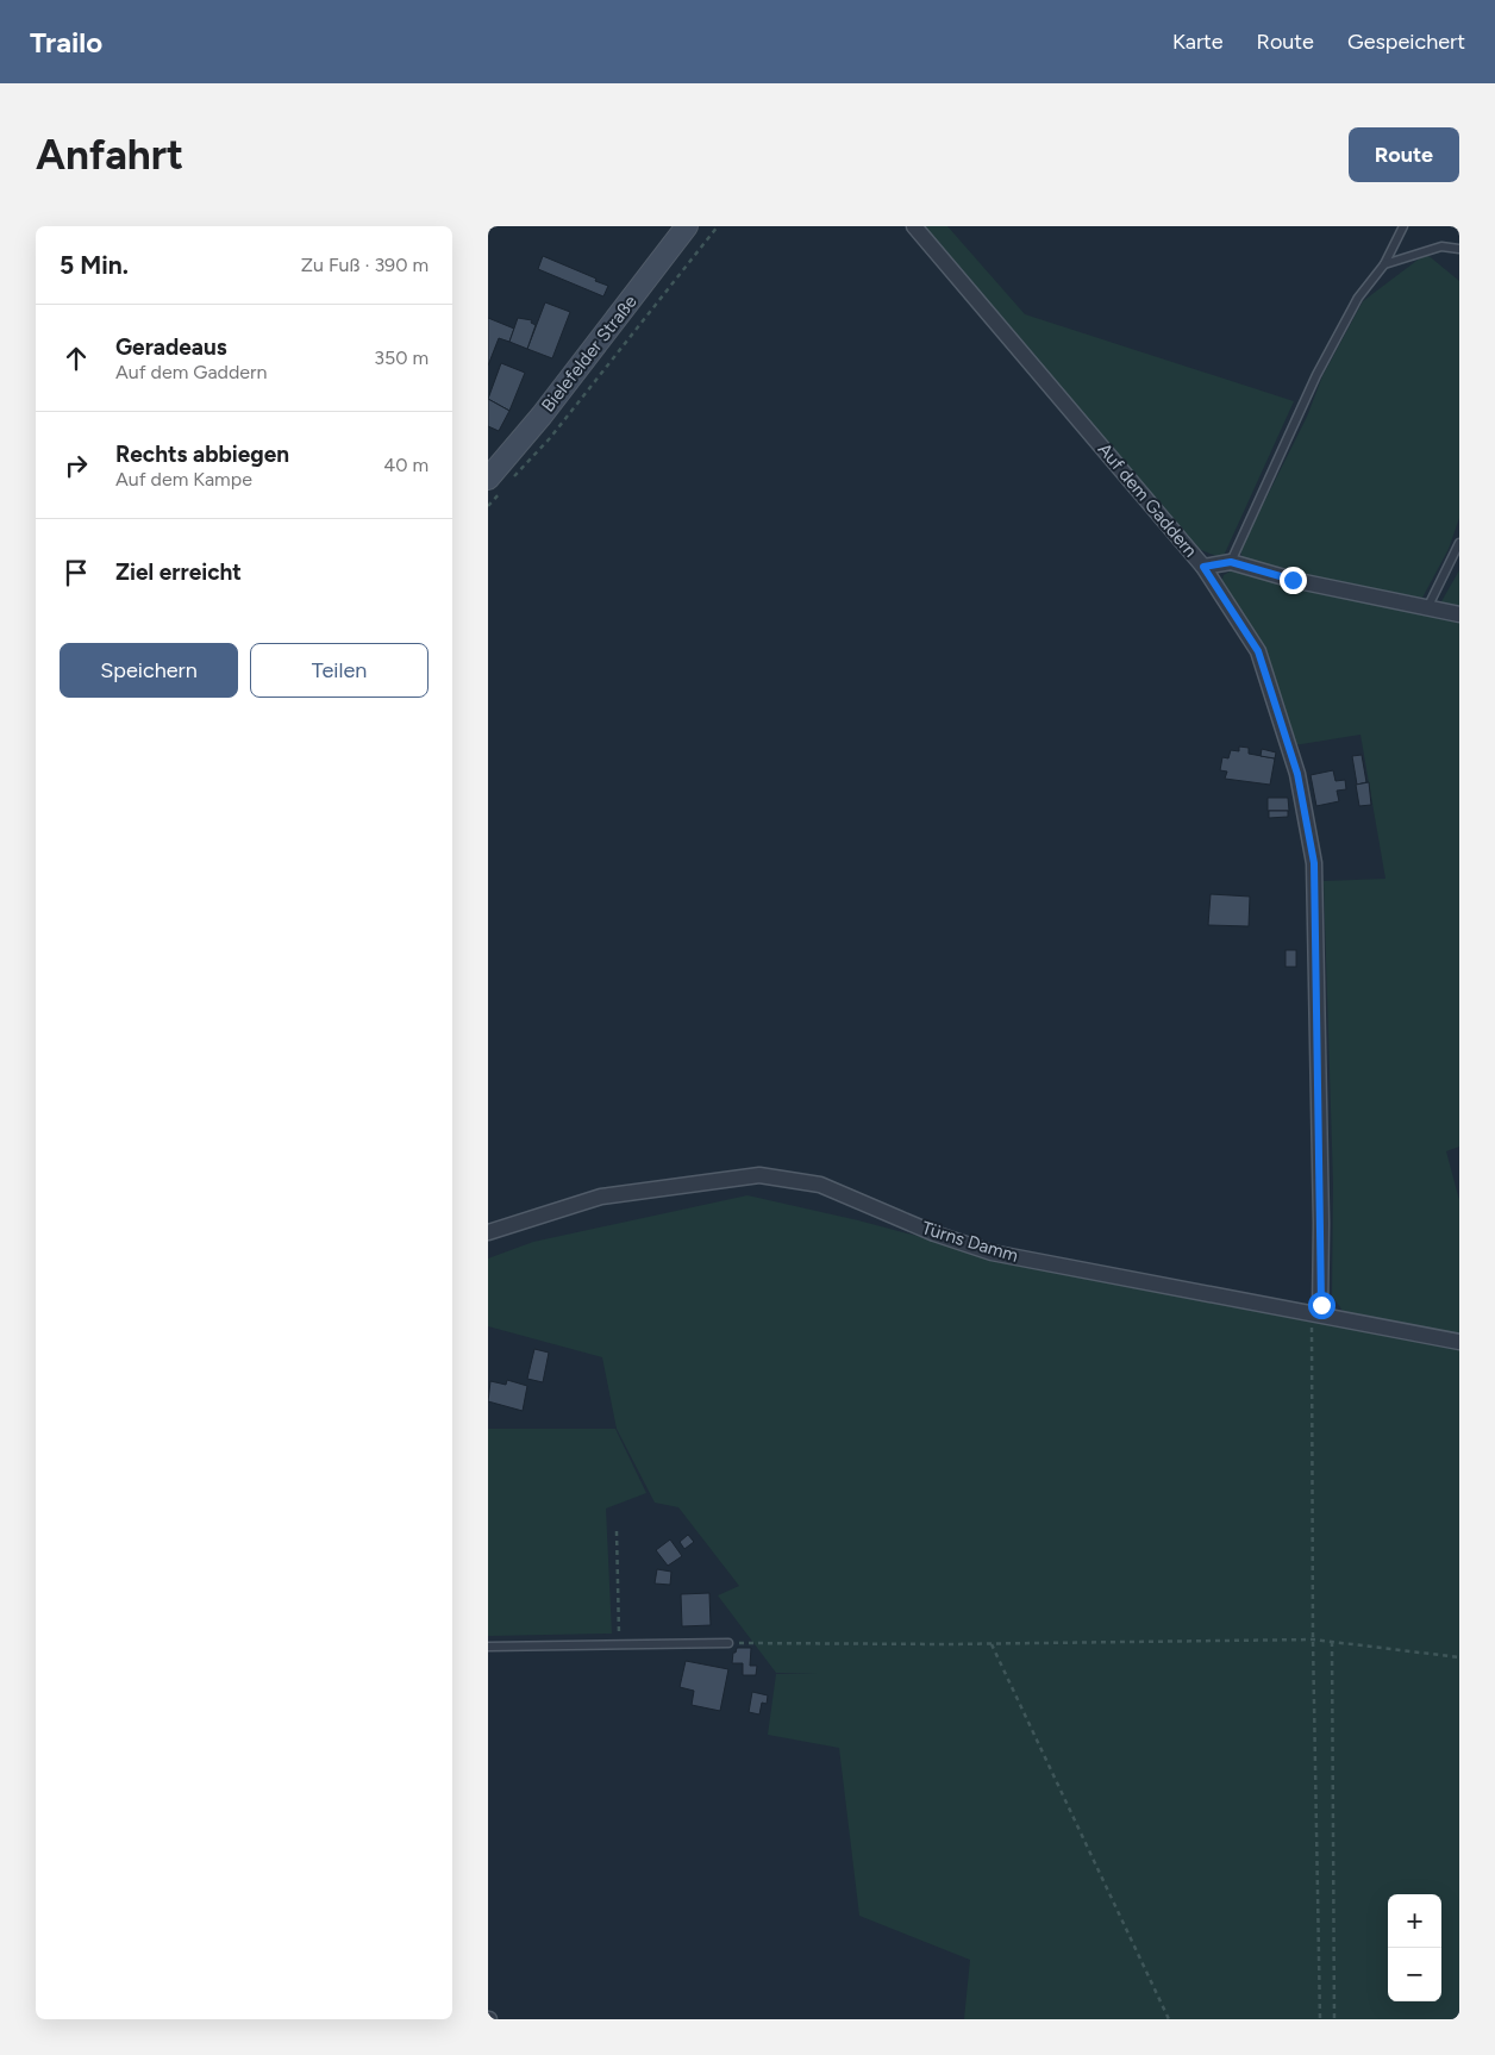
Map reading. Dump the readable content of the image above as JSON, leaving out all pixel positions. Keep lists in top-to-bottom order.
{
  "streets": {
    "main road": ["Bielefelder Straße"],
    "street": ["Auf dem Gaddern", "Türns Damm"]
  },
  "crossings": [
    ["Auf dem Gaddern", "Türns Damm"]
  ],
  "page": {
    "header": "Trailo",
    "nav": ["Karte", "Route", "Gespeichert"],
    "buttons": [
      "Route",
      ["Speichern", "Teilen"]
    ],
    "title": "Anfahrt",
    "heading": ["5 Min.", "Zu Fuß · 390 m"],
    "list": [
      ["Geradeaus", "Auf dem Gaddern", "350 m"],
      ["Rechts abbiegen", "Auf dem Kampe", "40 m"],
      "Ziel erreicht"
    ],
    "map_buttons": ["+", "−"]
  }
}
